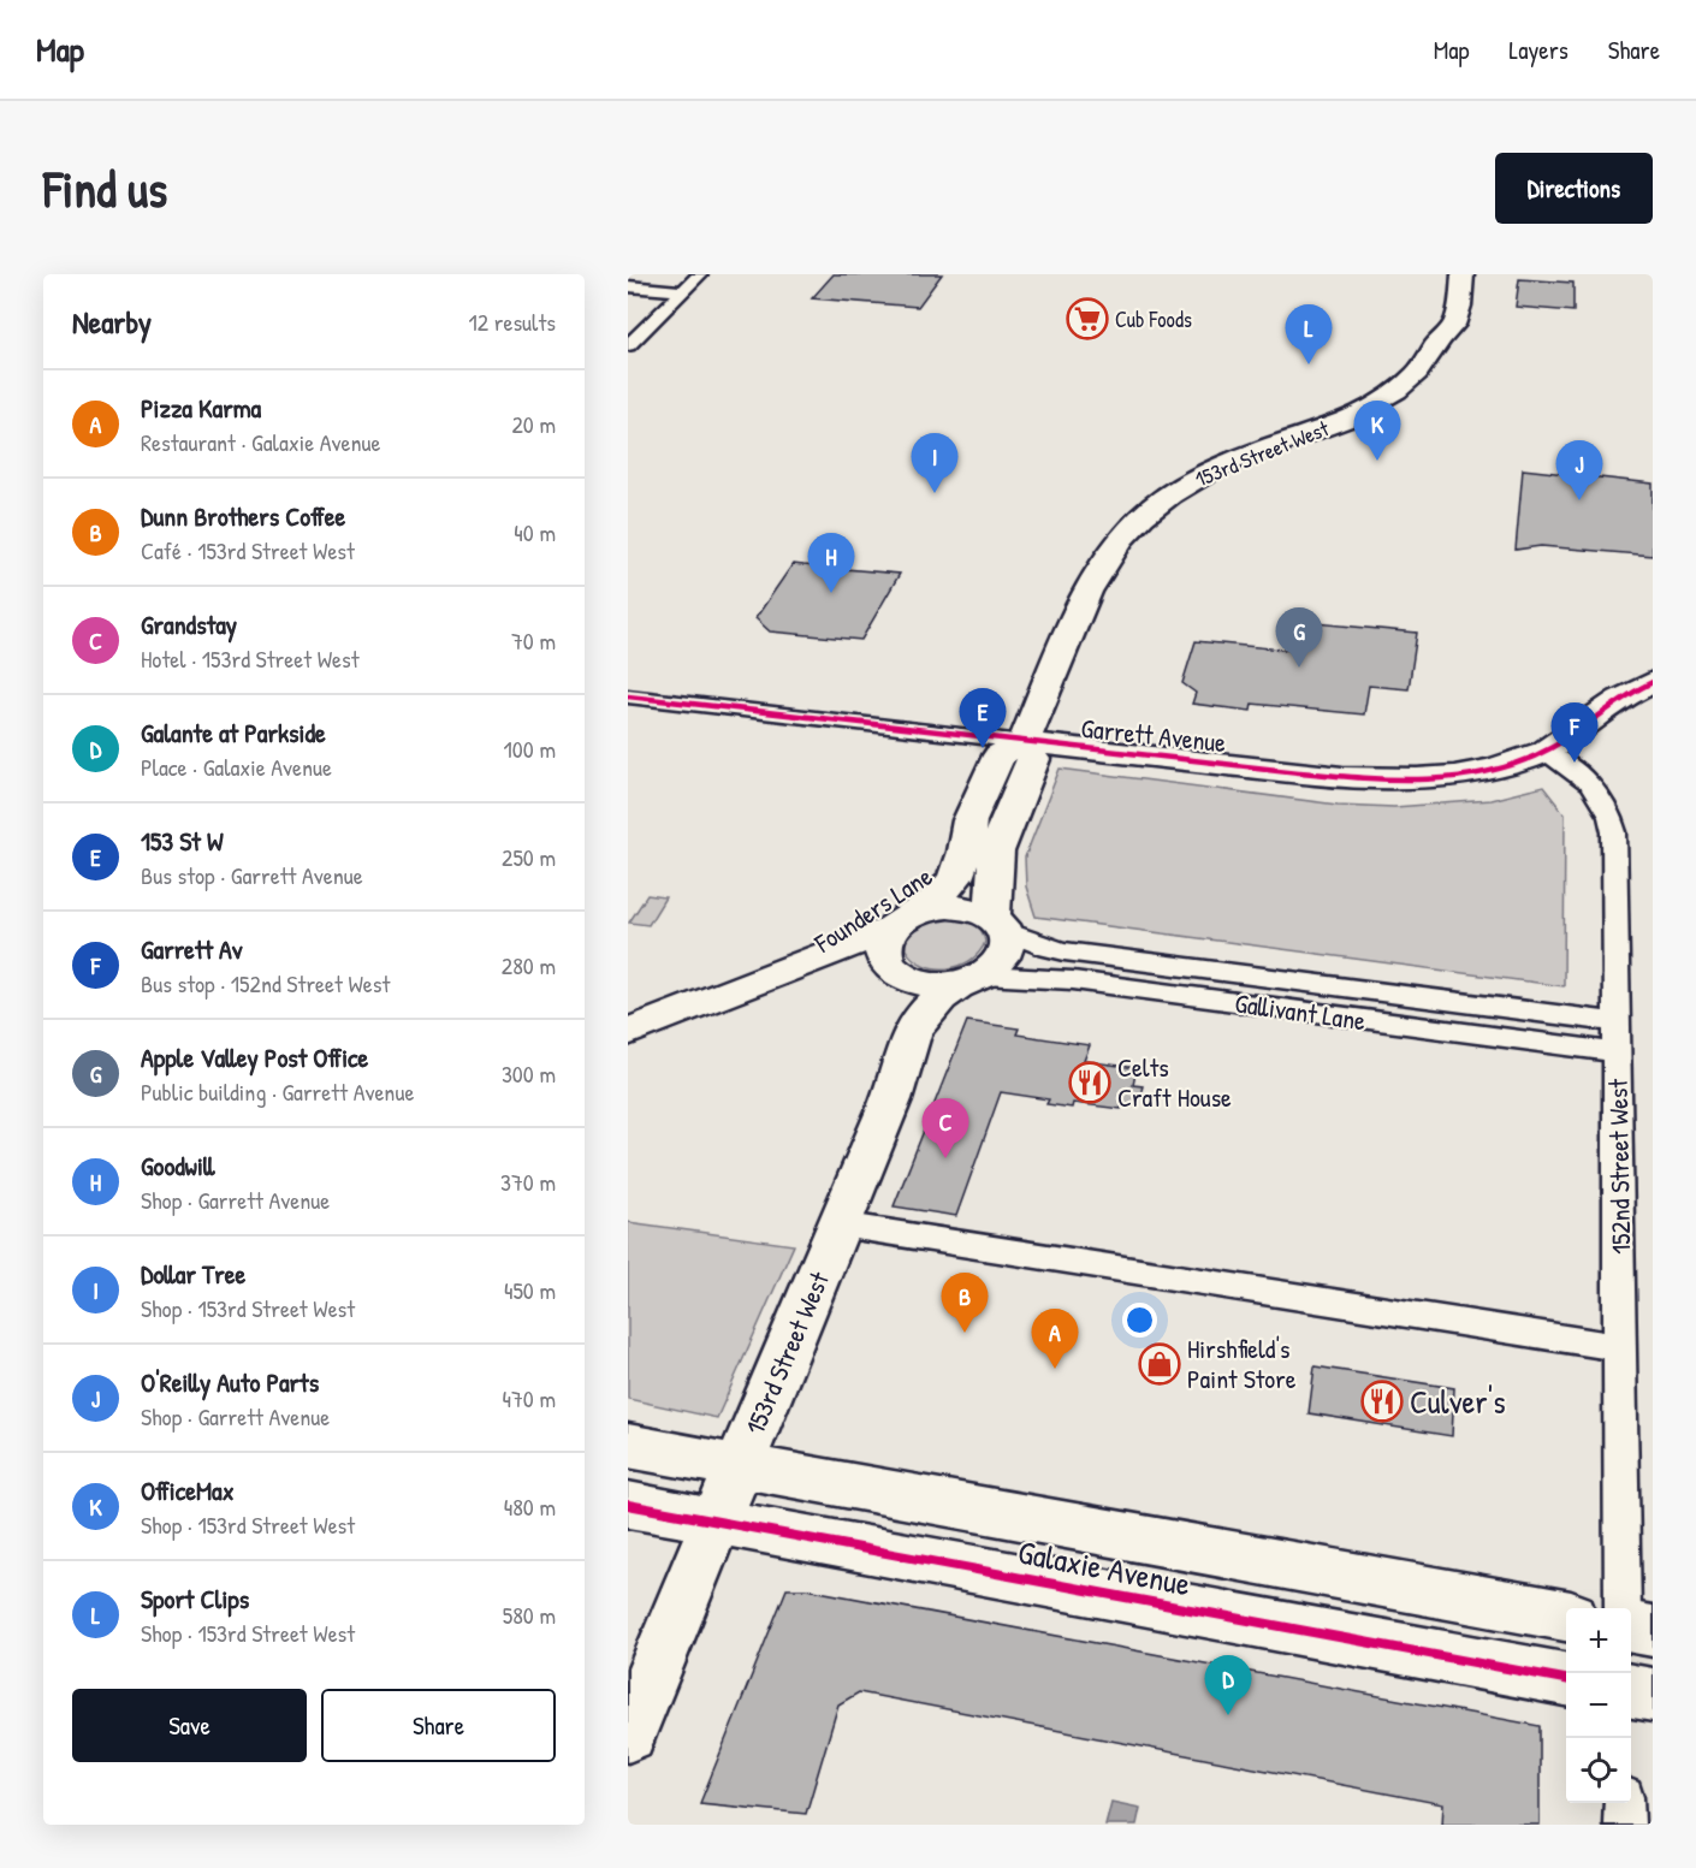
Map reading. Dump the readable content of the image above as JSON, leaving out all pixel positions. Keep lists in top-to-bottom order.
{
  "streets": {
    "street": [
      "153rd Street West",
      "Garrett Avenue",
      "Founders Lane",
      "Gallivant Lane",
      "152nd Street West",
      "Galaxie Avenue"
    ]
  },
  "crossings": [
    ["153rd Street West", "Garrett Avenue"],
    ["153rd Street West", "Founders Lane"],
    ["153rd Street West", "Gallivant Lane"],
    ["153rd Street West", "Galaxie Avenue"],
    ["Garrett Avenue", "152nd Street West"],
    ["Founders Lane", "Gallivant Lane"],
    ["Gallivant Lane", "152nd Street West"]
  ],
  "places": {
    "supermarket": ["Cub Foods"],
    "restaurant": ["Celts Craft House", "Culver's"],
    "shop": ["Hirshfield's Paint Store"]
  },
  "page": {
    "header": "Map",
    "nav": ["Map", "Layers", "Share"],
    "buttons": [
      "Directions",
      ["Save", "Share"]
    ],
    "title": "Find us",
    "heading": ["Nearby", "12 results"],
    "pins": [
      "L",
      "K",
      "I",
      "J",
      "H",
      "G",
      "E",
      "F",
      "C",
      "B",
      "A",
      "D"
    ],
    "list": [
      {
        "mark": "A",
        "name": "Pizza Karma",
        "note": "Restaurant · Galaxie Avenue",
        "value": "20 m"
      },
      {
        "mark": "B",
        "name": "Dunn Brothers Coffee",
        "note": "Café · 153rd Street West",
        "value": "40 m"
      },
      {
        "mark": "C",
        "name": "Grandstay",
        "note": "Hotel · 153rd Street West",
        "value": "70 m"
      },
      {
        "mark": "D",
        "name": "Galante at Parkside",
        "note": "Place · Galaxie Avenue",
        "value": "100 m"
      },
      {
        "mark": "E",
        "name": "153 St W",
        "note": "Bus stop · Garrett Avenue",
        "value": "250 m"
      },
      {
        "mark": "F",
        "name": "Garrett Av",
        "note": "Bus stop · 152nd Street West",
        "value": "280 m"
      },
      {
        "mark": "G",
        "name": "Apple Valley Post Office",
        "note": "Public building · Garrett Avenue",
        "value": "300 m"
      },
      {
        "mark": "H",
        "name": "Goodwill",
        "note": "Shop · Garrett Avenue",
        "value": "370 m"
      },
      {
        "mark": "I",
        "name": "Dollar Tree",
        "note": "Shop · 153rd Street West",
        "value": "450 m"
      },
      {
        "mark": "J",
        "name": "O'Reilly Auto Parts",
        "note": "Shop · Garrett Avenue",
        "value": "470 m"
      },
      {
        "mark": "K",
        "name": "OfficeMax",
        "note": "Shop · 153rd Street West",
        "value": "480 m"
      },
      {
        "mark": "L",
        "name": "Sport Clips",
        "note": "Shop · 153rd Street West",
        "value": "580 m"
      }
    ],
    "map_buttons": ["+", "−"]
  }
}
